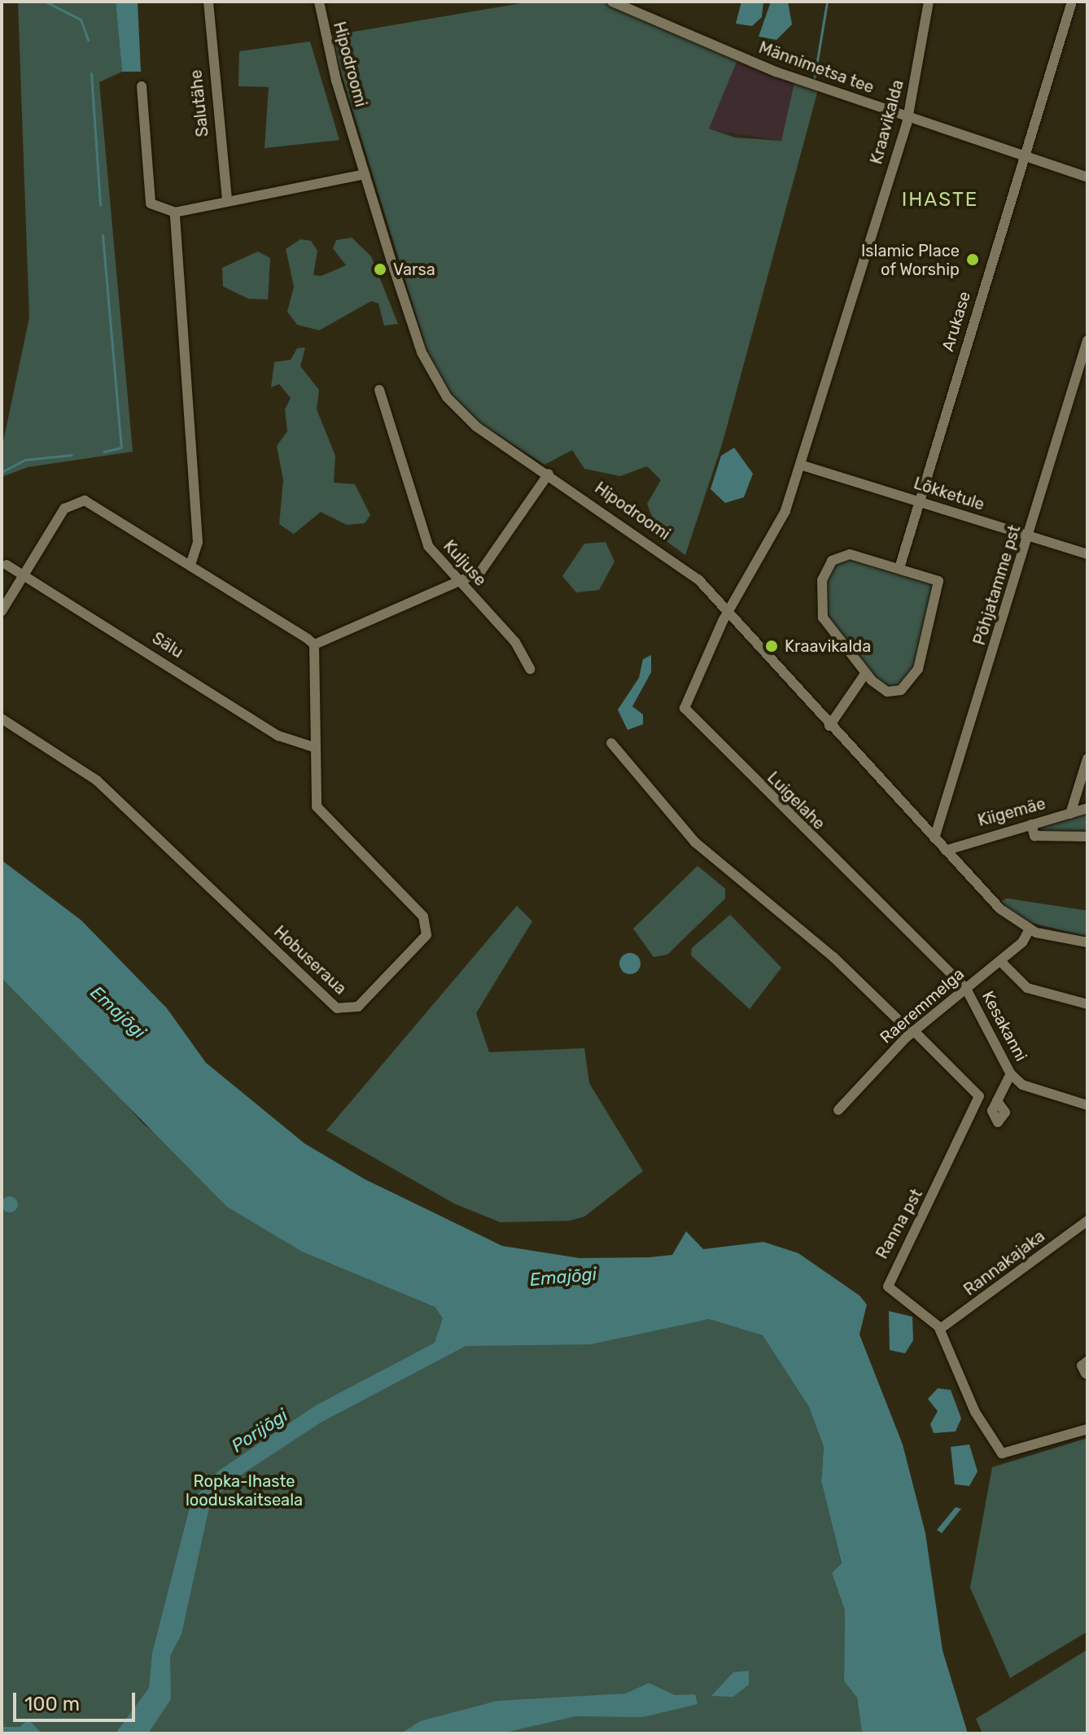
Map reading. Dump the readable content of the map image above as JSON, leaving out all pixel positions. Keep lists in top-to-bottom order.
{
  "streets": {
    "street": [
      "Hipodroomi",
      "Männimetsa tee",
      "Salutähe",
      "Kraavikalda",
      "Arukase",
      "Lõkketule",
      "Kuljuse",
      "Põhjatamme pst",
      "Sälu",
      "Luigelahe",
      "Kiigemäe",
      "Hobuseraua",
      "Raeremmelga",
      "Kesakanni",
      "Ranna pst",
      "Rannakajaka"
    ]
  },
  "crossings": [
    ["Hipodroomi", "Kraavikalda"],
    ["Hipodroomi", "Põhjatamme pst"],
    ["Hipodroomi", "Luigelahe"],
    ["Hipodroomi", "Kiigemäe"],
    ["Hipodroomi", "Raeremmelga"],
    ["Männimetsa tee", "Kraavikalda"],
    ["Männimetsa tee", "Arukase"],
    ["Kraavikalda", "Lõkketule"],
    ["Kraavikalda", "Luigelahe"],
    ["Arukase", "Lõkketule"],
    ["Lõkketule", "Põhjatamme pst"],
    ["Sälu", "Hobuseraua"],
    ["Luigelahe", "Raeremmelga"],
    ["Luigelahe", "Kesakanni"],
    ["Raeremmelga", "Kesakanni"],
    ["Raeremmelga", "Ranna pst"],
    ["Ranna pst", "Rannakajaka"]
  ],
  "districts": ["IHASTE"],
  "water": ["Emajõgi", "Porijõgi"],
  "parks": ["Ropka-Ihaste looduskaitseala"],
  "places": ["Islamic Place of Worship", "Varsa", "Kraavikalda"],
  "scale_bar": "100 m"
}
